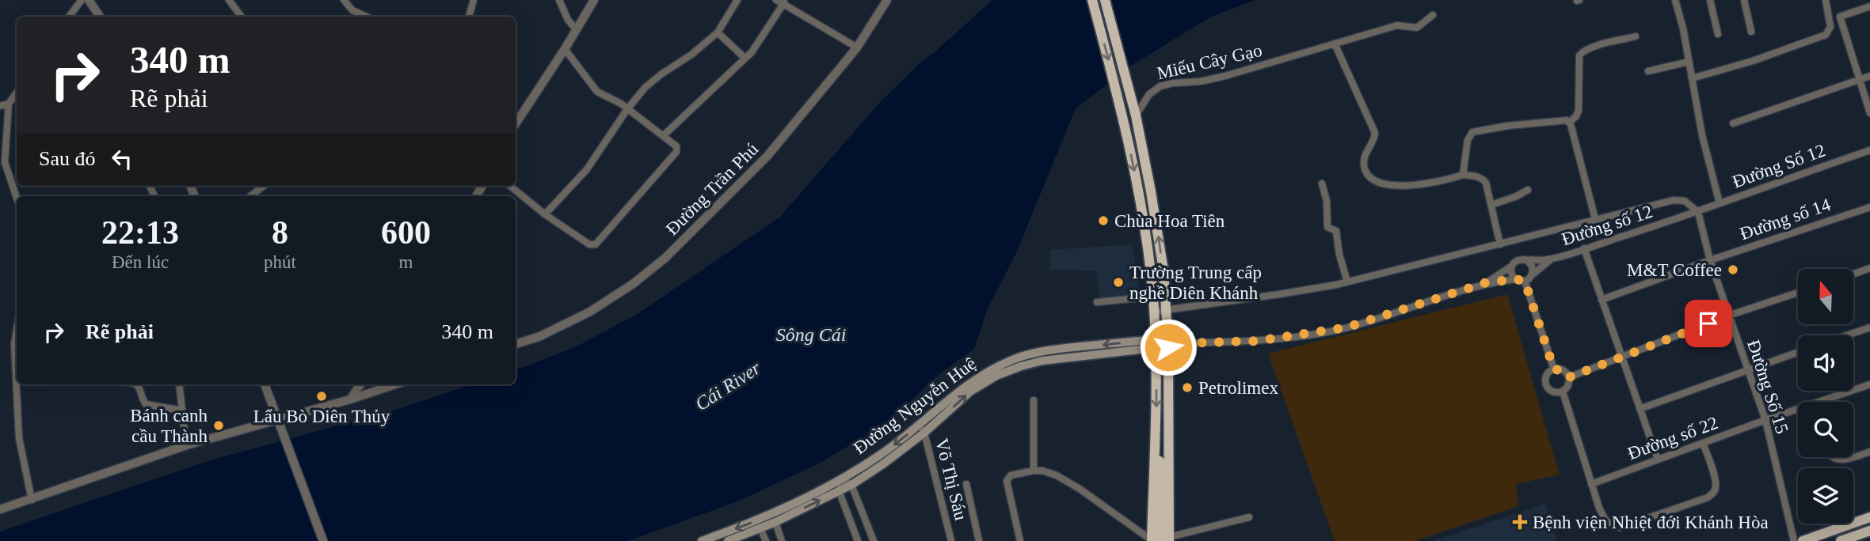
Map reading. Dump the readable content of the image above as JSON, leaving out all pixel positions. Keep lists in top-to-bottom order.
{
  "streets": {
    "main road": ["Đường Nguyễn Huệ"],
    "street": [
      "Miếu Cây Gạo",
      "Đường Số 12",
      "Đường Trần Phú",
      "Đường số 14",
      "Đường số 12",
      "Đường Số 15",
      "Đường số 22",
      "Võ Thị Sáu"
    ]
  },
  "crossings": [
    ["Đường Số 12", "Đường số 12"],
    ["Đường Số 12", "Đường Số 15"],
    ["Đường số 14", "Đường Số 15"],
    ["Đường số 12", "Đường Số 15"],
    ["Đường Số 15", "Đường số 22"],
    ["Đường Nguyễn Huệ", "Võ Thị Sáu"]
  ],
  "water": ["Sông Cái", "Cái River"],
  "places": {
    "other": [
      "Chùa Hoa Tiên",
      "M&T Coffee",
      "Trường Trung cấp nghề Diên Khánh",
      "Petrolimex",
      "Lẩu Bò Diên Thủy",
      "Bánh canh cầu Thành"
    ],
    "health": ["Bệnh viện Nhiệt đới Khánh Hòa"]
  },
  "north": "top",
  "page": {
    "turn": ["340 m", "Rẽ phải"],
    "then": "Sau đó",
    "eta": [
      "22:13",
      "Đến lúc",
      "8",
      "phút",
      "600",
      "m"
    ],
    "list": [
      {
        "name": "Rẽ phải",
        "value": "340 m"
      }
    ]
  }
}
